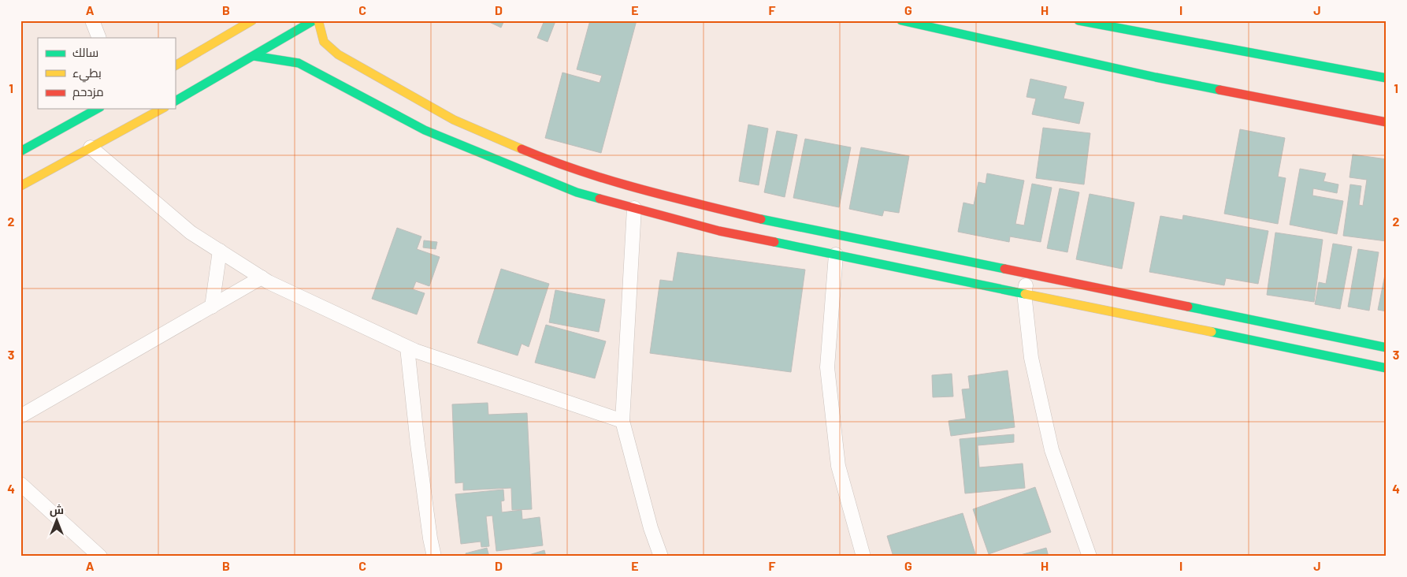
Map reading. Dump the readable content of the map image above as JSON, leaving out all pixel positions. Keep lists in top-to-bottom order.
{
  "legend": ["سالك", "بطيء", "مزدحم"],
  "north": "top",
  "grid": {
    "columns": [
      "A",
      "B",
      "C",
      "D",
      "E",
      "F",
      "G",
      "H",
      "I",
      "J"
    ],
    "rows": [
      "1",
      "2",
      "3",
      "4"
    ]
  }
}
